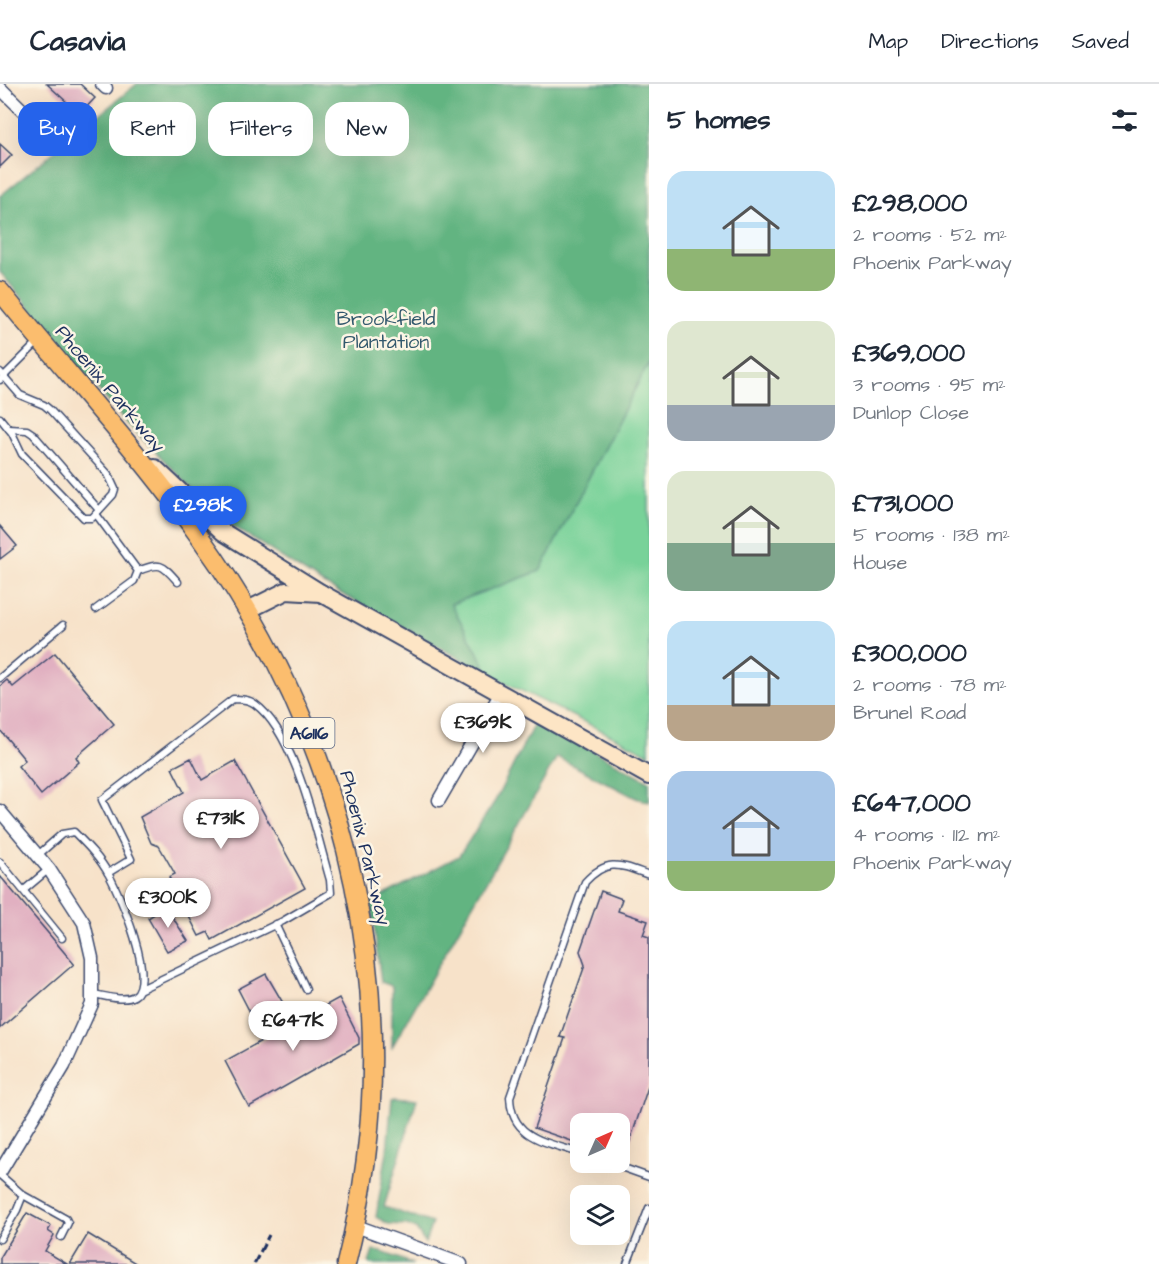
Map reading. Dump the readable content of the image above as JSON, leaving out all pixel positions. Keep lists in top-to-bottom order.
{
  "streets": {
    "main road": ["Phoenix Parkway", "A6116"]
  },
  "parks": ["Brookfield Plantation"],
  "north": "top right",
  "page": {
    "header": "Casavia",
    "nav": ["Map", "Directions", "Saved"],
    "heading": "5 homes",
    "chip": [
      "Buy",
      "Rent",
      "Filters",
      "New"
    ],
    "list": [
      {
        "name": "£298,000",
        "note": "2 rooms · 52 m² · Phoenix Parkway"
      },
      {
        "name": "£369,000",
        "note": "3 rooms · 95 m² · Dunlop Close"
      },
      {
        "name": "£731,000",
        "note": "5 rooms · 138 m² · House"
      },
      {
        "name": "£300,000",
        "note": "2 rooms · 78 m² · Brunel Road"
      },
      {
        "name": "£647,000",
        "note": "4 rooms · 112 m² · Phoenix Parkway"
      }
    ],
    "price": [
      "£298K",
      "£369K",
      "£731K",
      "£300K",
      "£647K"
    ]
  }
}
